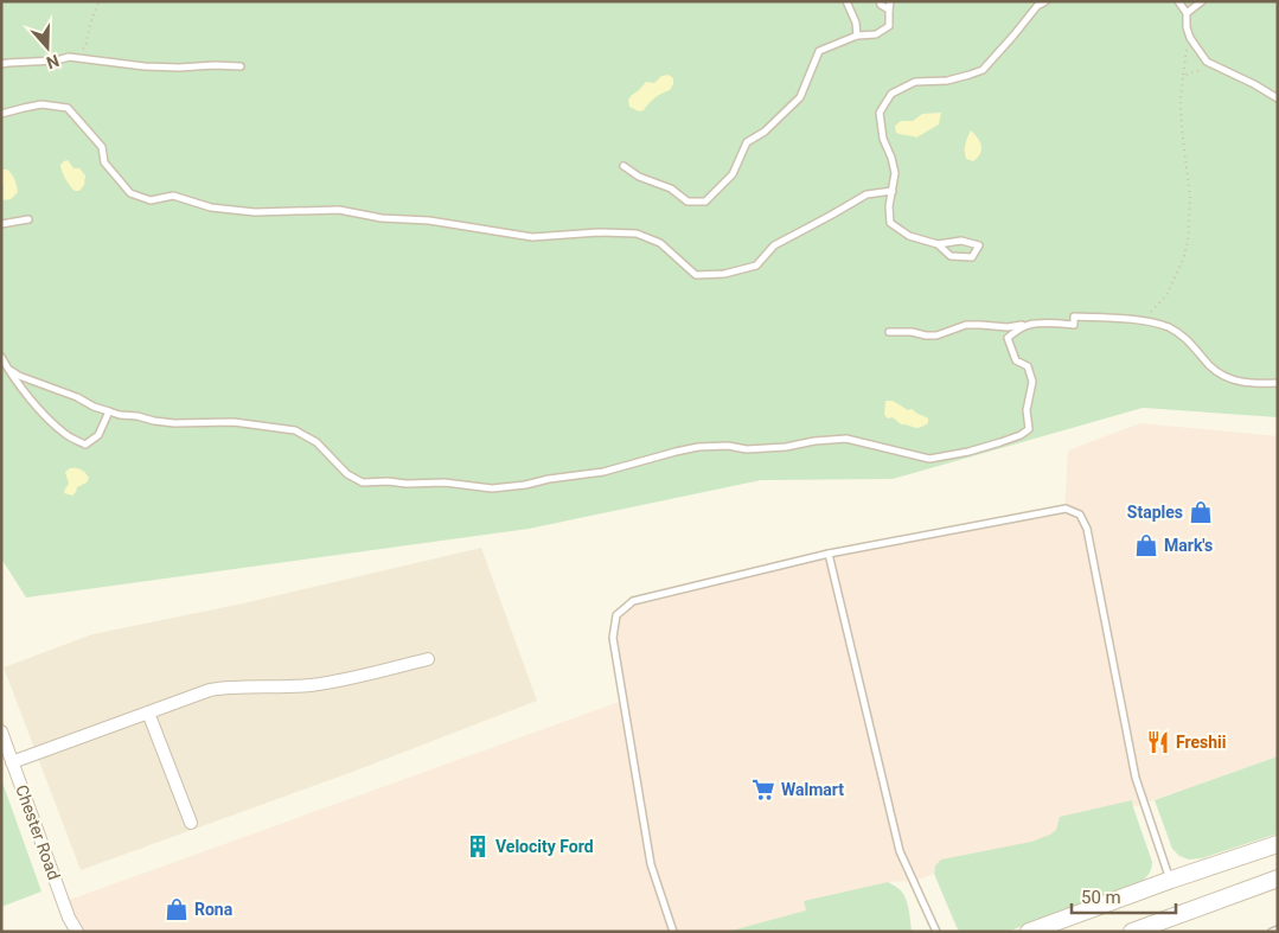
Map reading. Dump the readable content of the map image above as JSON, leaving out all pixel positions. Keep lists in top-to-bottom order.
{
  "streets": {
    "street": ["Chester Road"]
  },
  "places": {
    "shop": ["Staples", "Mark's", "Rona"],
    "restaurant": ["Freshii"],
    "supermarket": ["Walmart"],
    "building": ["Velocity Ford"]
  },
  "scale_bar": "50 m",
  "north": "bottom"
}
